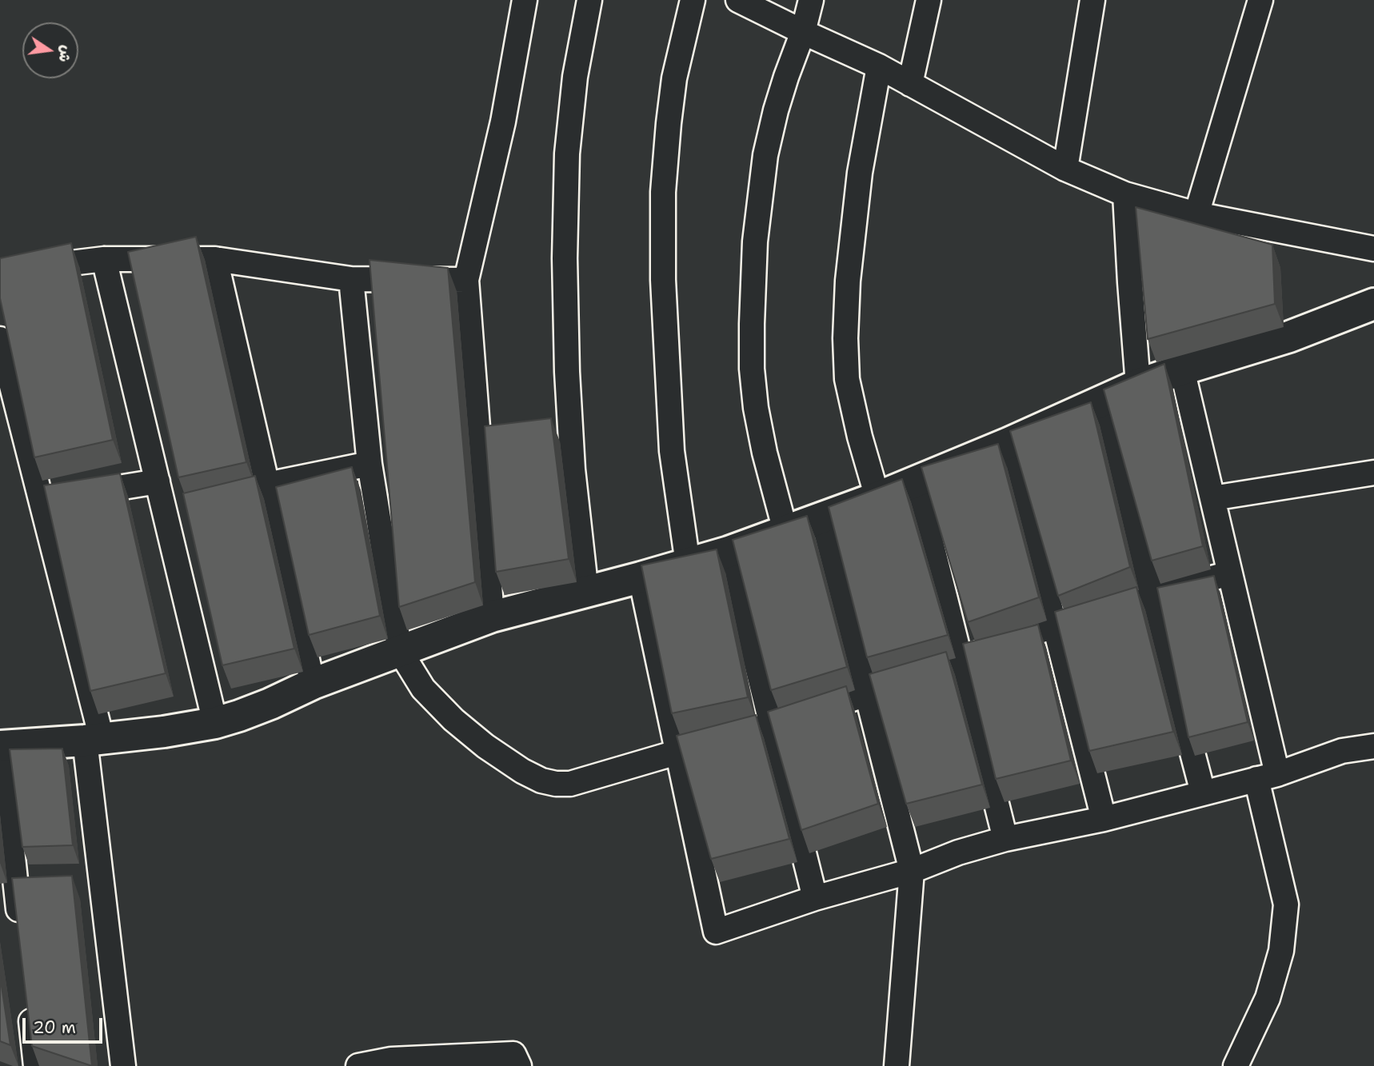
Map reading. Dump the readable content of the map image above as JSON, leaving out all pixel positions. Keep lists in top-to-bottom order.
{
  "scale_bar": "20 m",
  "north": "right"
}
